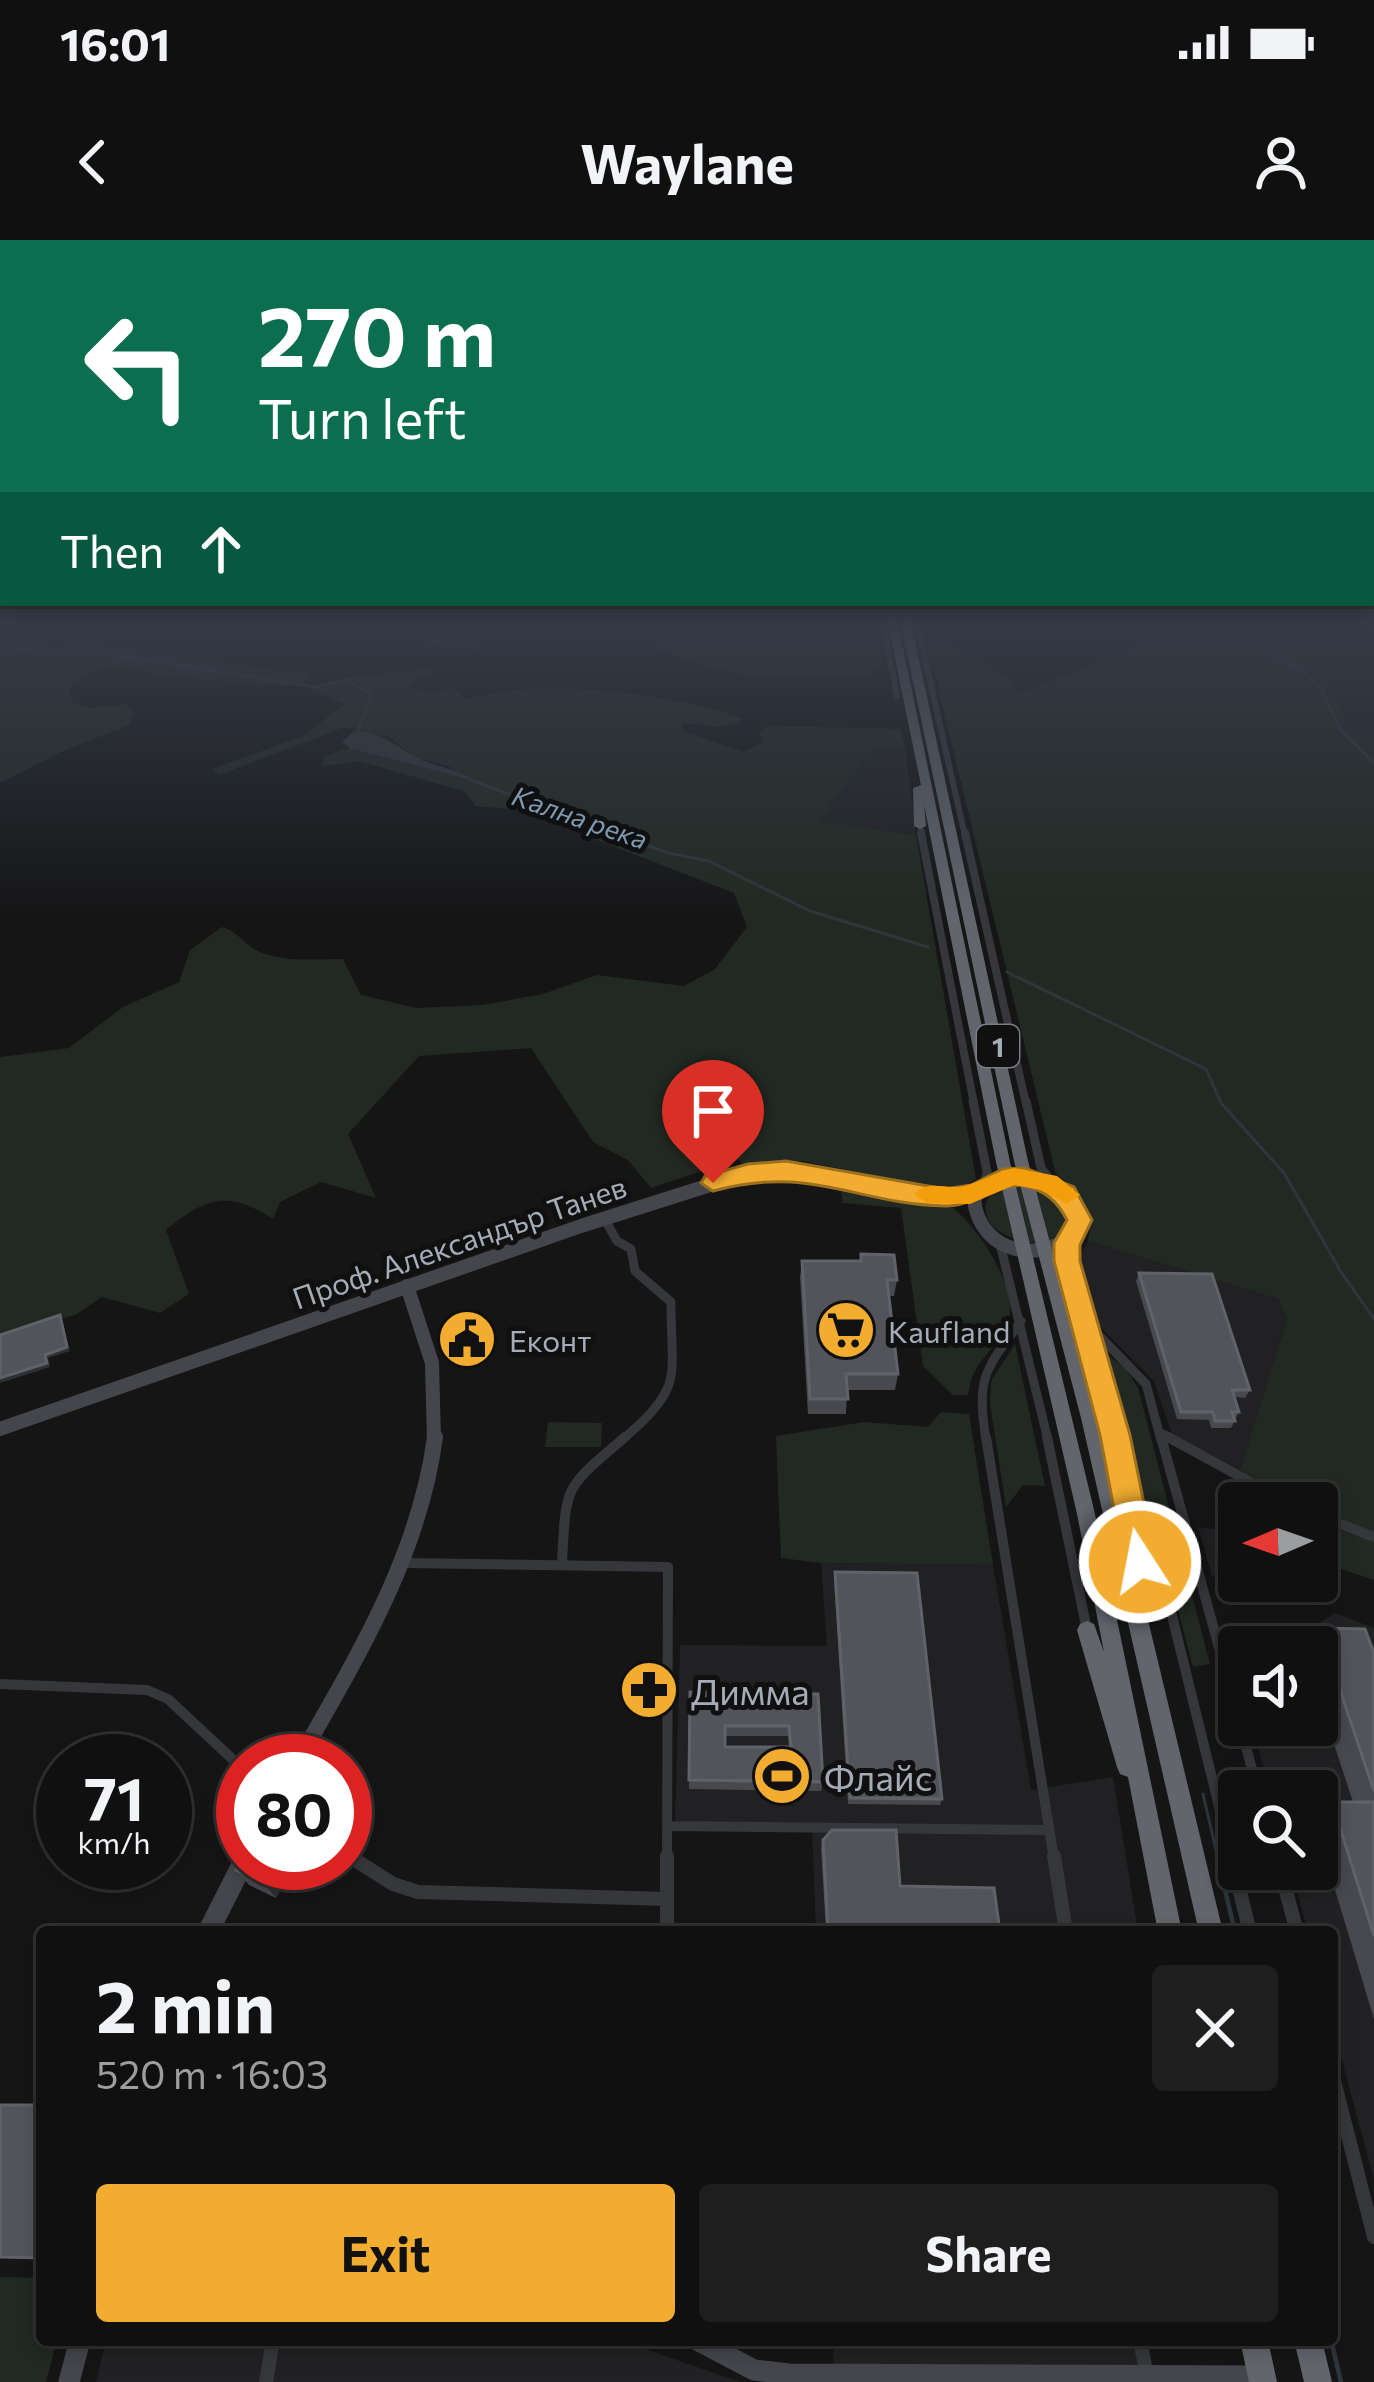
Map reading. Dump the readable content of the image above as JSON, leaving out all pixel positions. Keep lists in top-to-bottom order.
{
  "streets": {
    "highway": ["1"],
    "street": ["Проф. Александър Танев"]
  },
  "water": ["Кална река"],
  "places": {
    "supermarket": ["Kaufland"],
    "public building": ["Еконт"],
    "pharmacy": ["Димма"],
    "sports": ["Флайс"]
  },
  "north": "left",
  "page": {
    "status": "16:01",
    "header": "Waylane",
    "turn": ["270 m", "Turn left"],
    "then": "Then",
    "speed": "71 km/h",
    "limit": "80",
    "heading": ["2 min", "520 m · 16:03"],
    "buttons": ["Exit", "Share"]
  }
}
